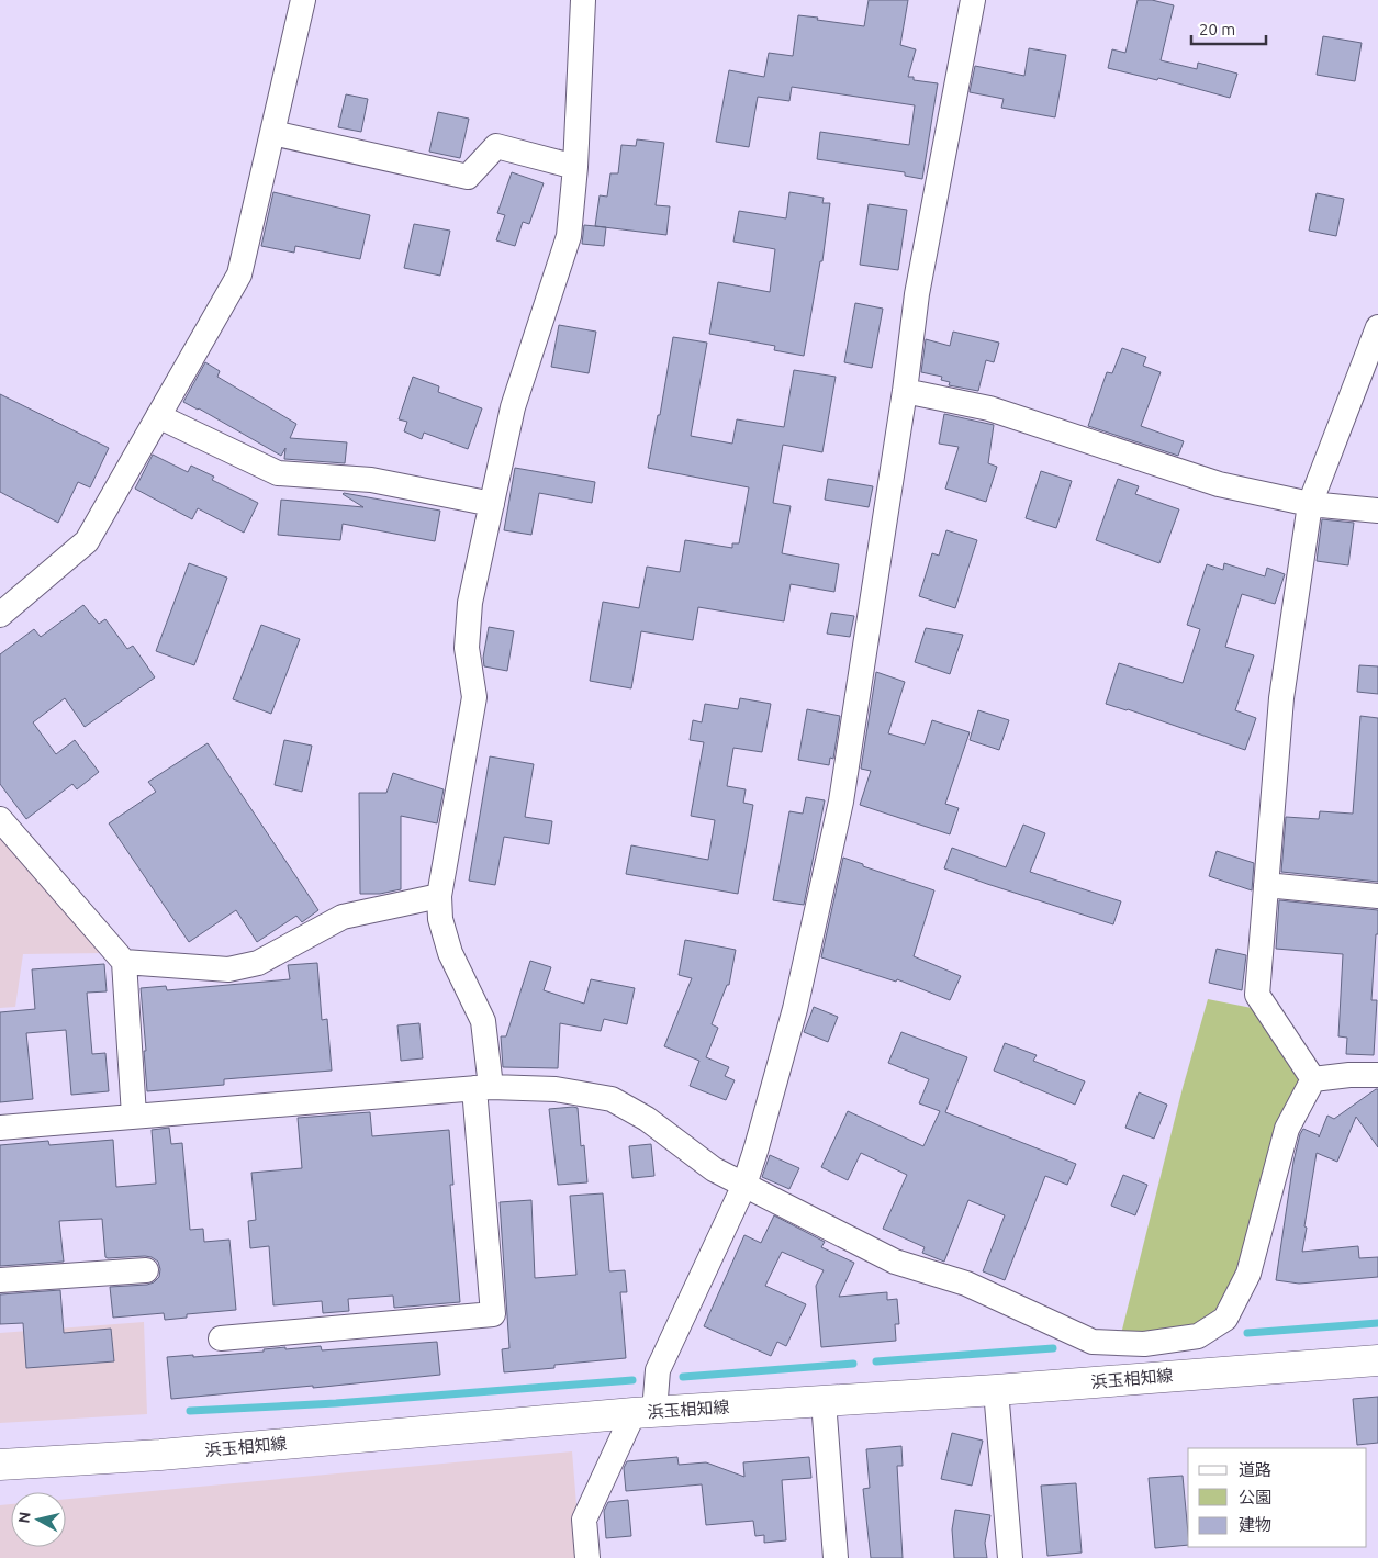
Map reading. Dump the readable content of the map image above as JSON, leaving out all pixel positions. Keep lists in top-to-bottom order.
{
  "streets": {
    "main road": ["浜玉相知線"]
  },
  "legend": ["道路", "公園", "建物"],
  "scale_bar": "20 m",
  "north": "left"
}
